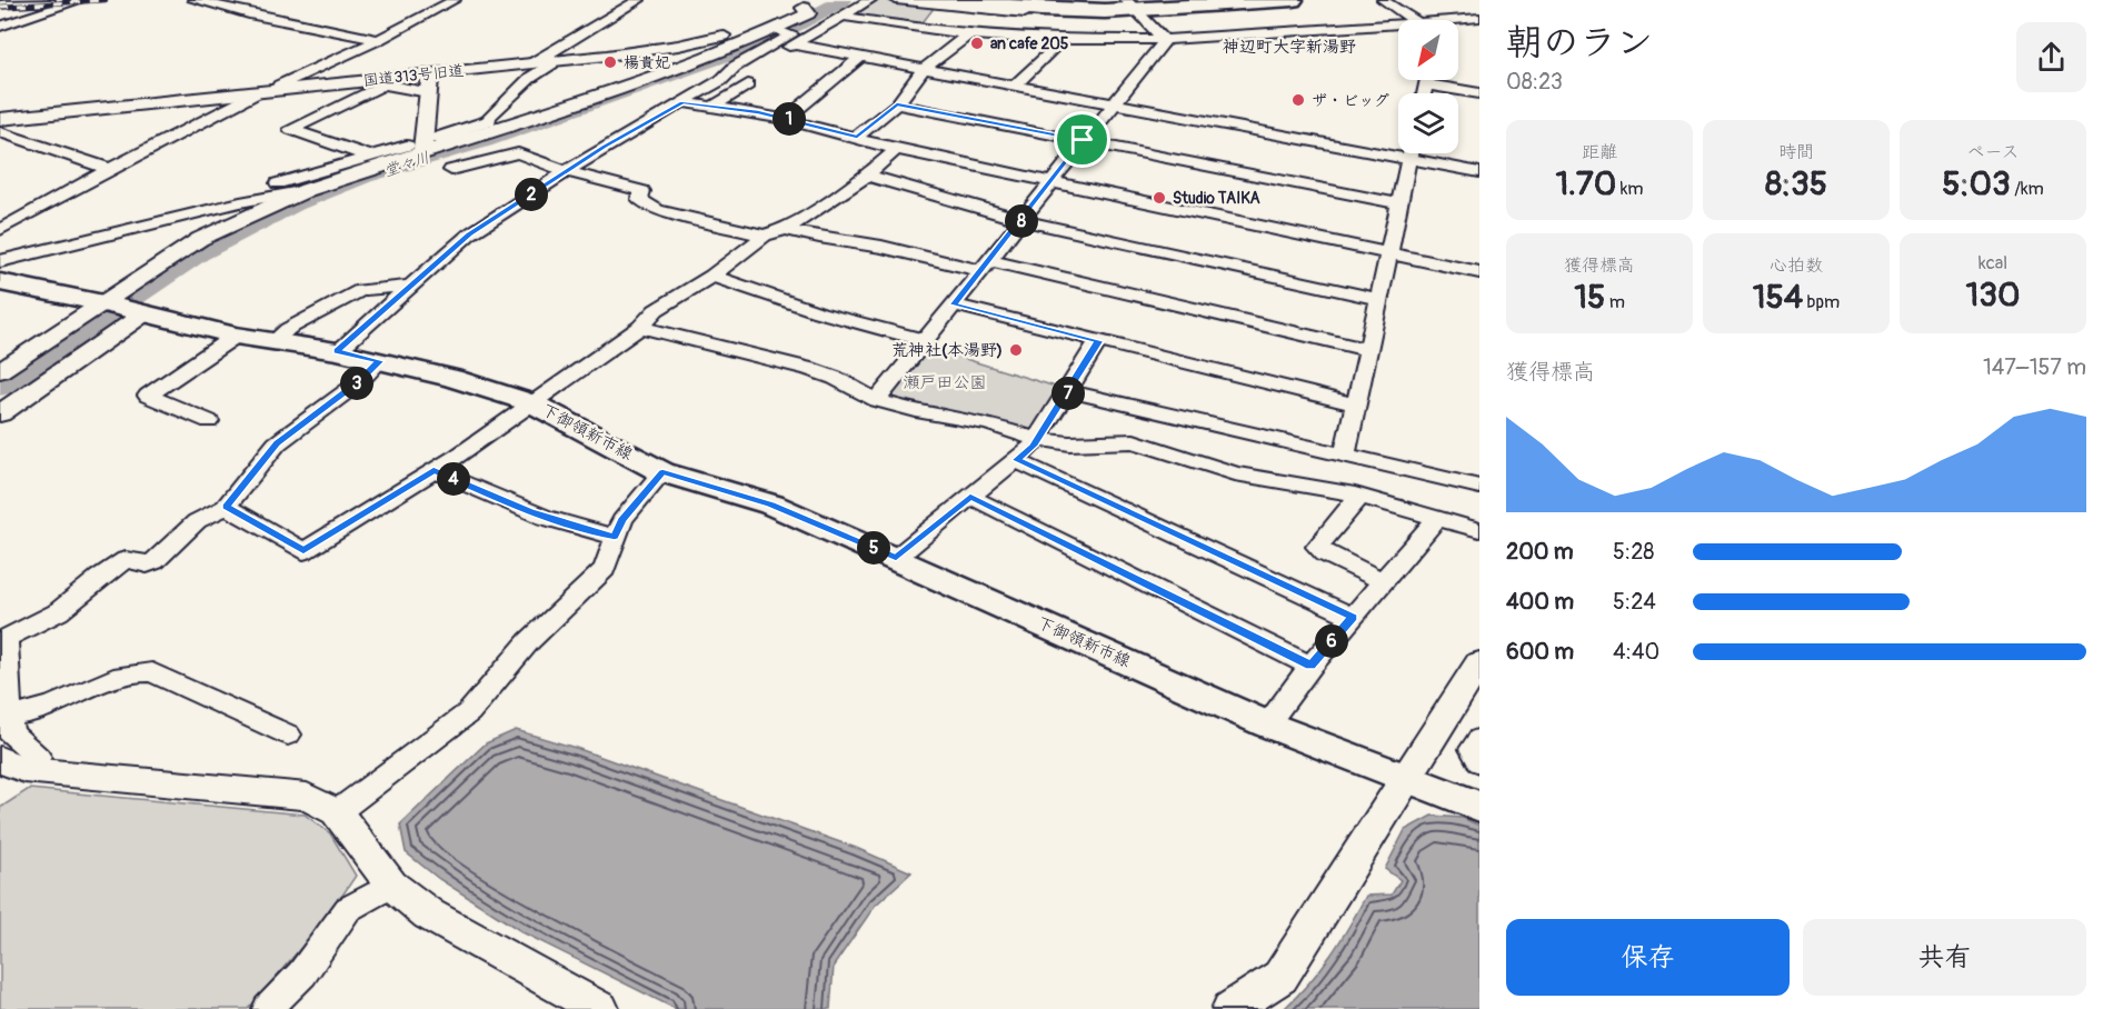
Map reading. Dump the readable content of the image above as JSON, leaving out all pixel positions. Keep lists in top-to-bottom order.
{
  "streets": {
    "main road": ["下御領新市線"],
    "street": ["国道313号旧道"]
  },
  "districts": ["神辺町大字新湯野"],
  "water": ["堂々川"],
  "parks": ["瀬戸田公園"],
  "places": [
    "an cafe 205",
    "楊貴妃",
    "ザ・ビッグ",
    "Studio TAIKA",
    "荒神社(本湯野)"
  ],
  "north": "bottom left",
  "page": {
    "heading": ["朝のラン", "08:23"],
    "pins": [
      "1",
      "2",
      "8",
      "3",
      "7",
      "4",
      "5",
      "6"
    ],
    "stats": [
      ["距離", "1.70 km"],
      ["時間", "8:35"],
      ["ペース", "5:03 /km"],
      ["獲得標高", "15 m"],
      ["心拍数", "154 bpm"],
      ["kcal", "130"]
    ],
    "chart": ["獲得標高", "147–157 m"],
    "list": [
      {
        "name": "200 m",
        "note": "5:28"
      },
      {
        "name": "400 m",
        "note": "5:24"
      },
      {
        "name": "600 m",
        "note": "4:40"
      }
    ],
    "buttons": ["保存", "共有"]
  }
}
